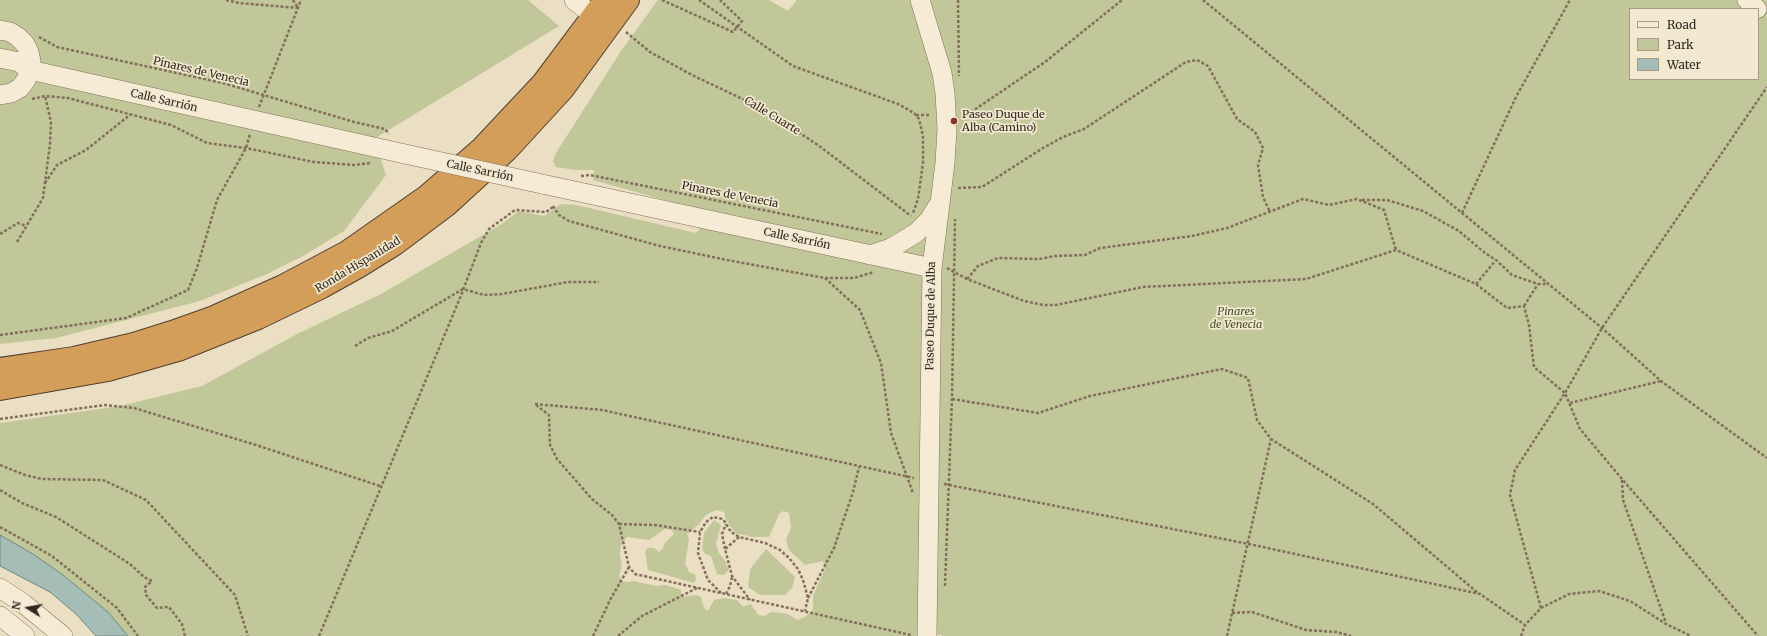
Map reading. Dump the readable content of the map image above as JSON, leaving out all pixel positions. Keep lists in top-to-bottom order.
{
  "streets": {
    "highway": ["Ronda Hispanidad"],
    "street": ["Calle Sarrión", "Paseo Duque de Alba"],
    "path": ["Pinares de Venecia", "Calle Cuarte"]
  },
  "crossings": [
    ["Calle Sarrión", "Paseo Duque de Alba"],
    ["Calle Cuarte", "Ronda Hispanidad"]
  ],
  "parks": ["Pinares de Venecia"],
  "places": ["Paseo Duque de Alba (Camino)"],
  "legend": ["Road", "Park", "Water"],
  "north": "left"
}
